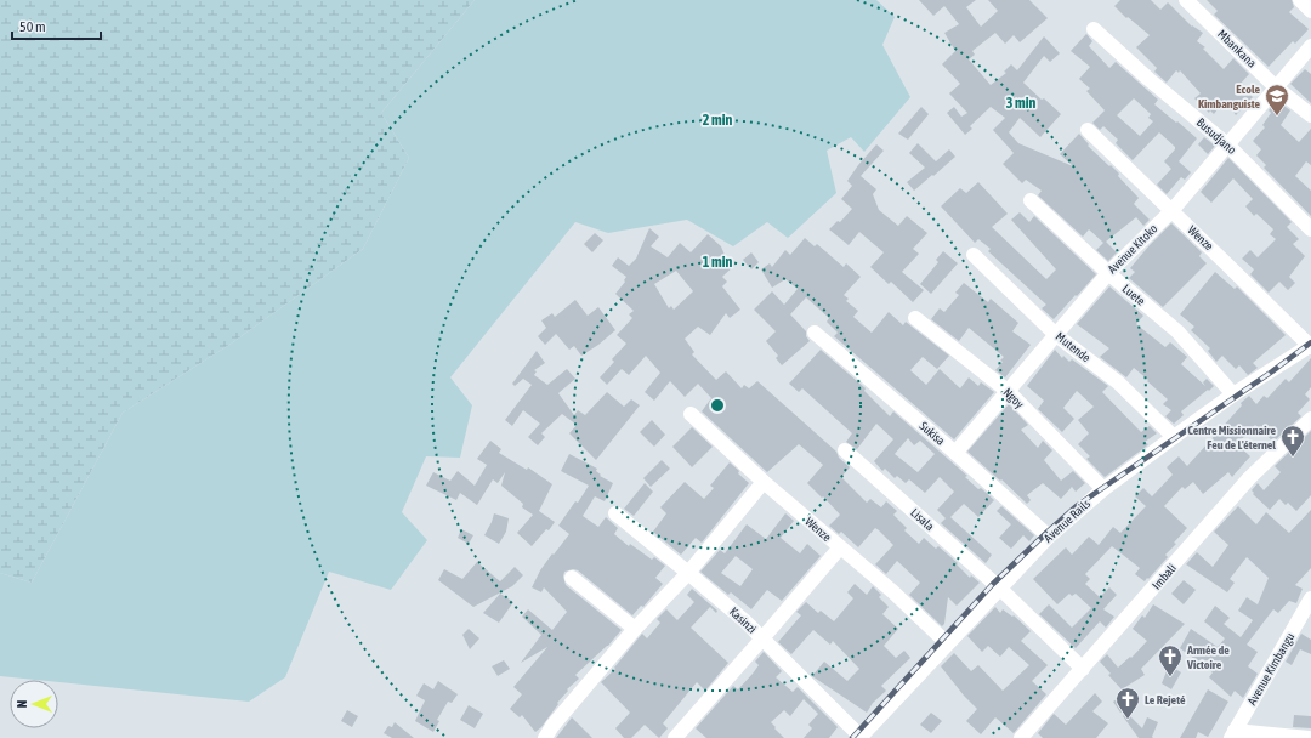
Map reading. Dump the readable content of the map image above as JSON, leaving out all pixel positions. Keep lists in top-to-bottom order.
{
  "streets": {
    "street": [
      "Mbankana",
      "Busudjano",
      "Wenze",
      "Avenue Kitoko",
      "Luete",
      "Mutende",
      "Ngoy",
      "Sukisa",
      "Lisala",
      "Avenue Rails",
      "Imbali",
      "Kasinzi",
      "Avenue Kimbangu"
    ]
  },
  "crossings": [
    ["Mbankana", "Avenue Kitoko"],
    ["Busudjano", "Avenue Kitoko"],
    ["Wenze", "Avenue Kitoko"],
    ["Wenze", "Avenue Rails"],
    ["Avenue Kitoko", "Luete"],
    ["Avenue Kitoko", "Mutende"],
    ["Avenue Kitoko", "Ngoy"],
    ["Avenue Kitoko", "Sukisa"],
    ["Luete", "Avenue Rails"],
    ["Mutende", "Avenue Rails"],
    ["Ngoy", "Avenue Rails"],
    ["Sukisa", "Avenue Rails"],
    ["Lisala", "Avenue Rails"],
    ["Lisala", "Imbali"],
    ["Avenue Rails", "Kasinzi"]
  ],
  "places": {
    "school or university": ["Ecole Kimbanguiste"],
    "church": ["Centre Missionnaire Feu de L'éternel", "Armée de Victoire", "Le Rejeté"]
  },
  "scale_bar": "50 m",
  "north": "left",
  "rings": ["3 min", "2 min", "1 min"]
}
